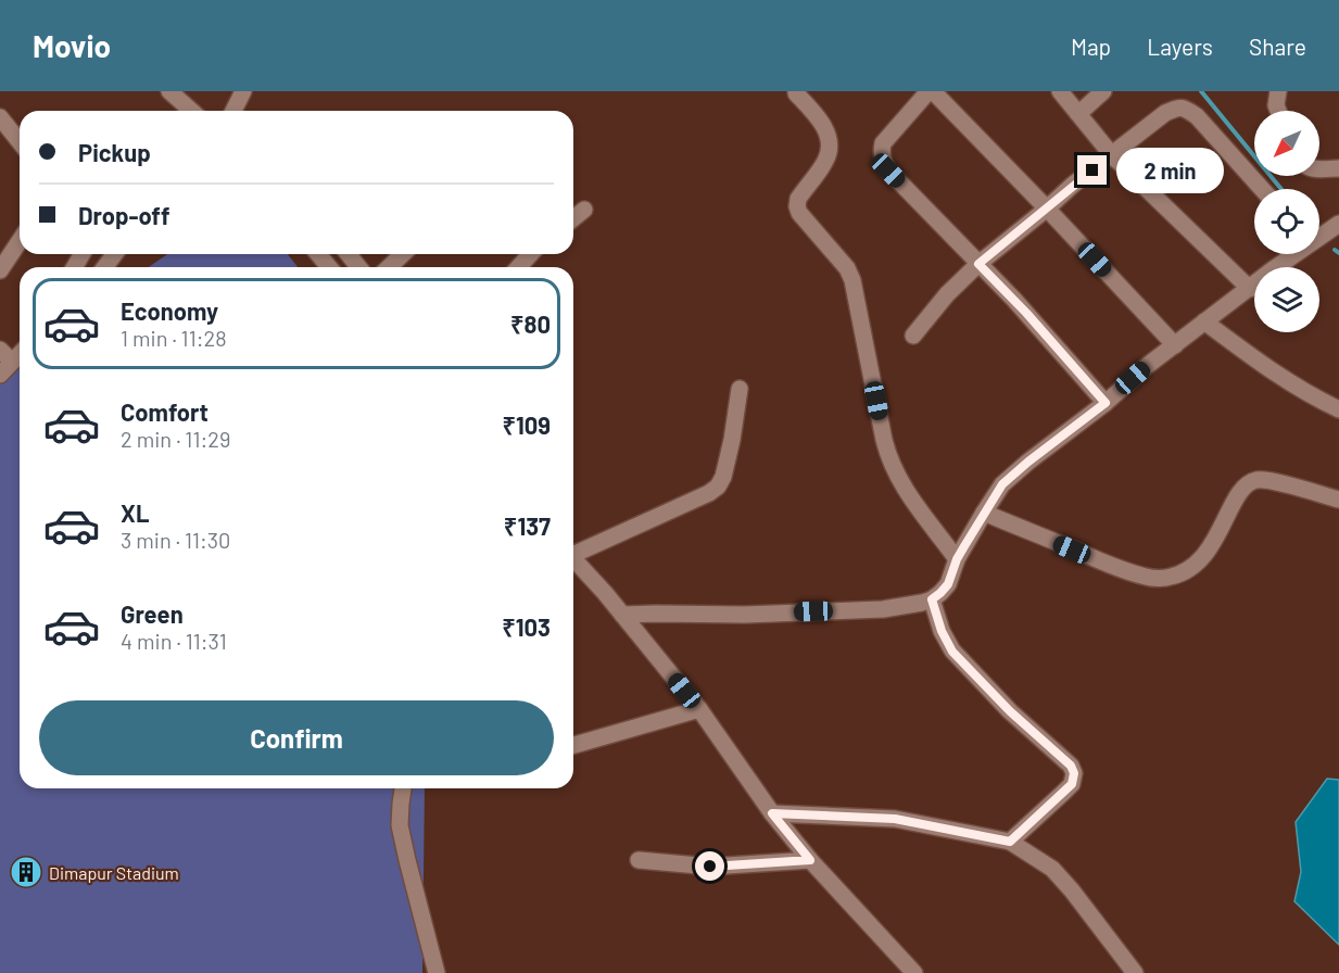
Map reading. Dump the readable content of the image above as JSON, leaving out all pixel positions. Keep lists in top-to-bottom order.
{
  "places": {
    "building": ["Dimapur Stadium"]
  },
  "north": "bottom left",
  "page": {
    "header": "Movio",
    "nav": ["Map", "Layers", "Share"],
    "banner": ["Pickup", "Drop-off"],
    "bubble": "2 min",
    "list": [
      {
        "name": "Economy",
        "note": "1 min · 11:28",
        "value": "₹80"
      },
      {
        "name": "Comfort",
        "note": "2 min · 11:29",
        "value": "₹109"
      },
      {
        "name": "XL",
        "note": "3 min · 11:30",
        "value": "₹137"
      },
      {
        "name": "Green",
        "note": "4 min · 11:31",
        "value": "₹103"
      }
    ],
    "buttons": "Confirm"
  }
}
